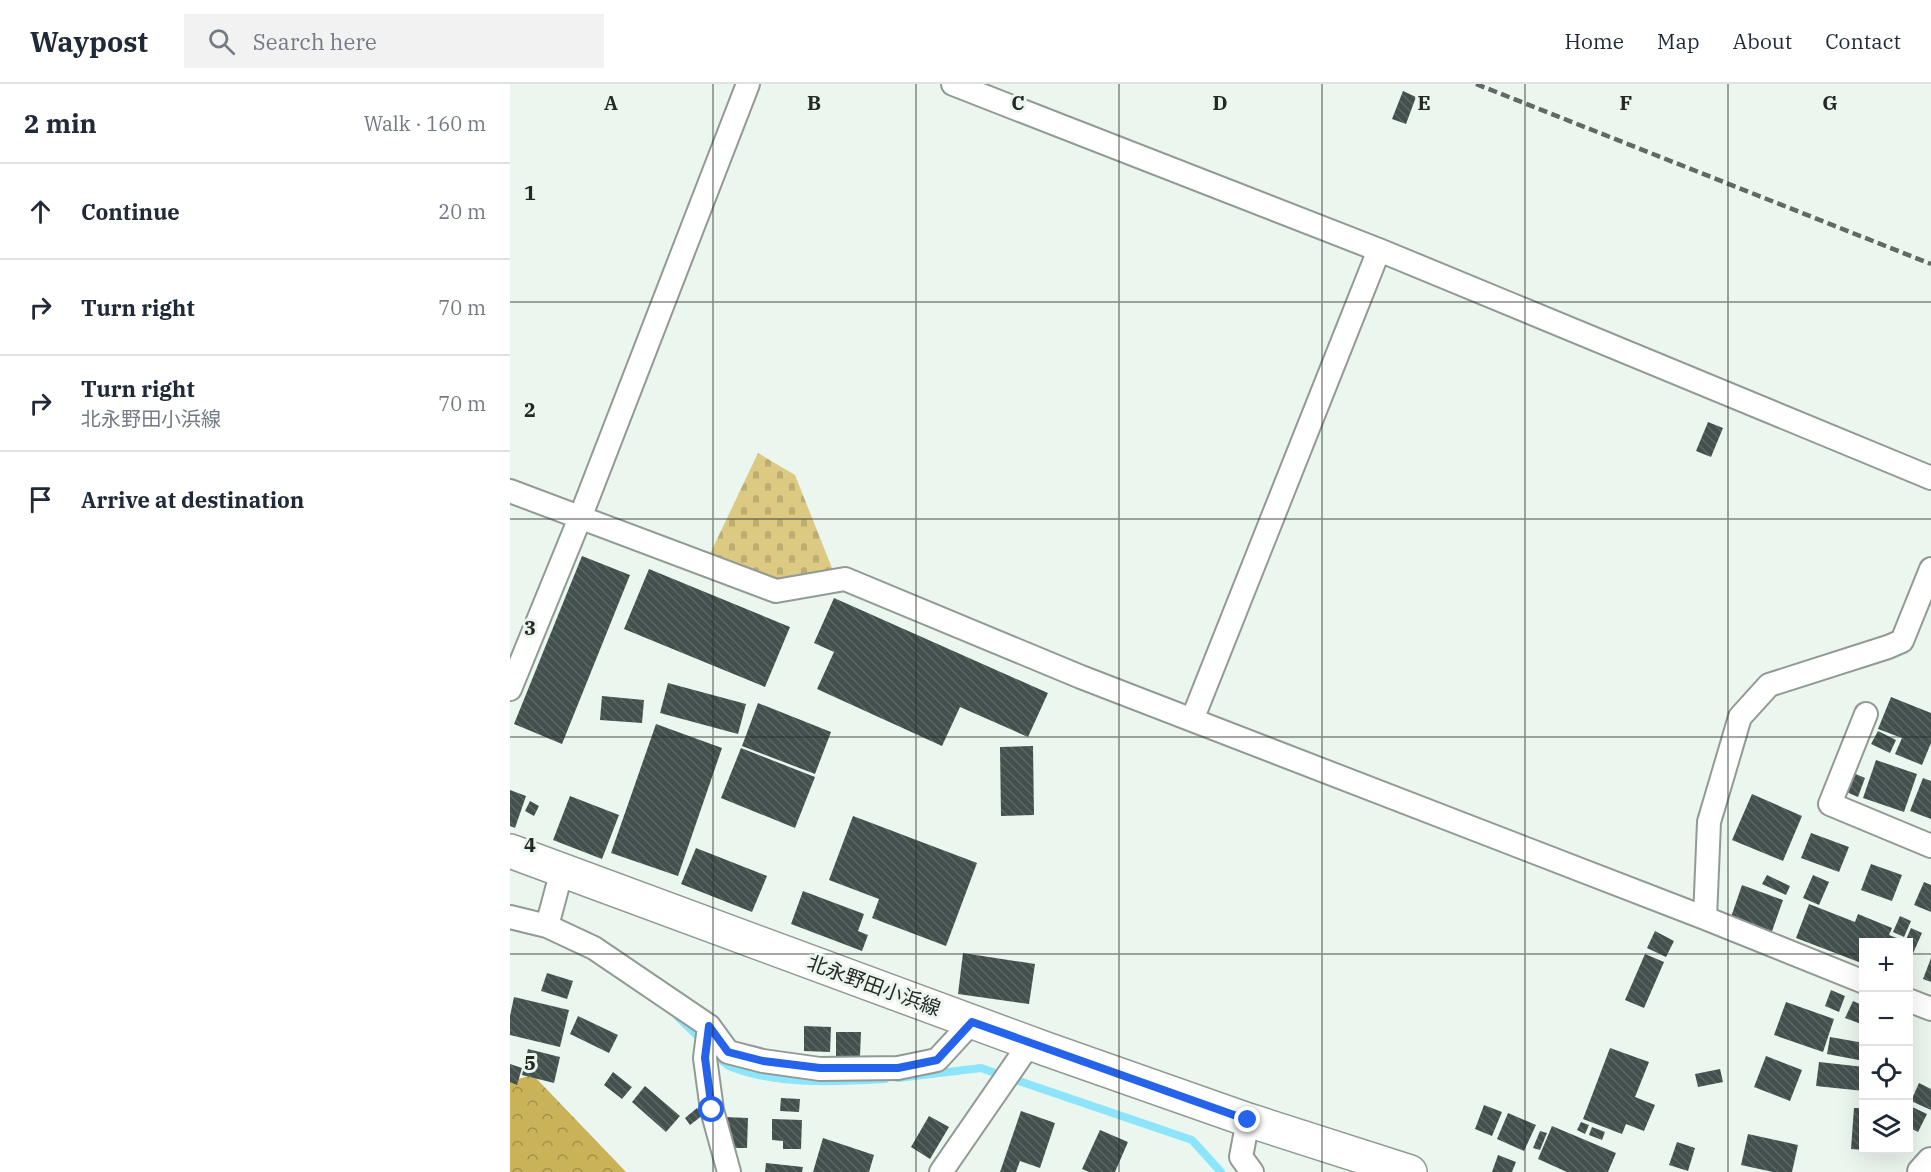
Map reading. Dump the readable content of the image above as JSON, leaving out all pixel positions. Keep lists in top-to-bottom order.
{
  "streets": {
    "main road": ["北永野田小浜線"]
  },
  "page": {
    "header": "Waypost",
    "search": "Search here",
    "nav": [
      "Home",
      "Map",
      "About",
      "Contact"
    ],
    "heading": ["2 min", "Walk · 160 m"],
    "list": [
      ["Continue", "20 m"],
      ["Turn right", "70 m"],
      ["Turn right", "北永野田小浜線", "70 m"],
      "Arrive at destination"
    ],
    "map_buttons": ["+", "−"]
  },
  "grid": {
    "columns": [
      "A",
      "B",
      "C",
      "D",
      "E",
      "F",
      "G"
    ],
    "rows": [
      "1",
      "2",
      "3",
      "4",
      "5"
    ]
  }
}
